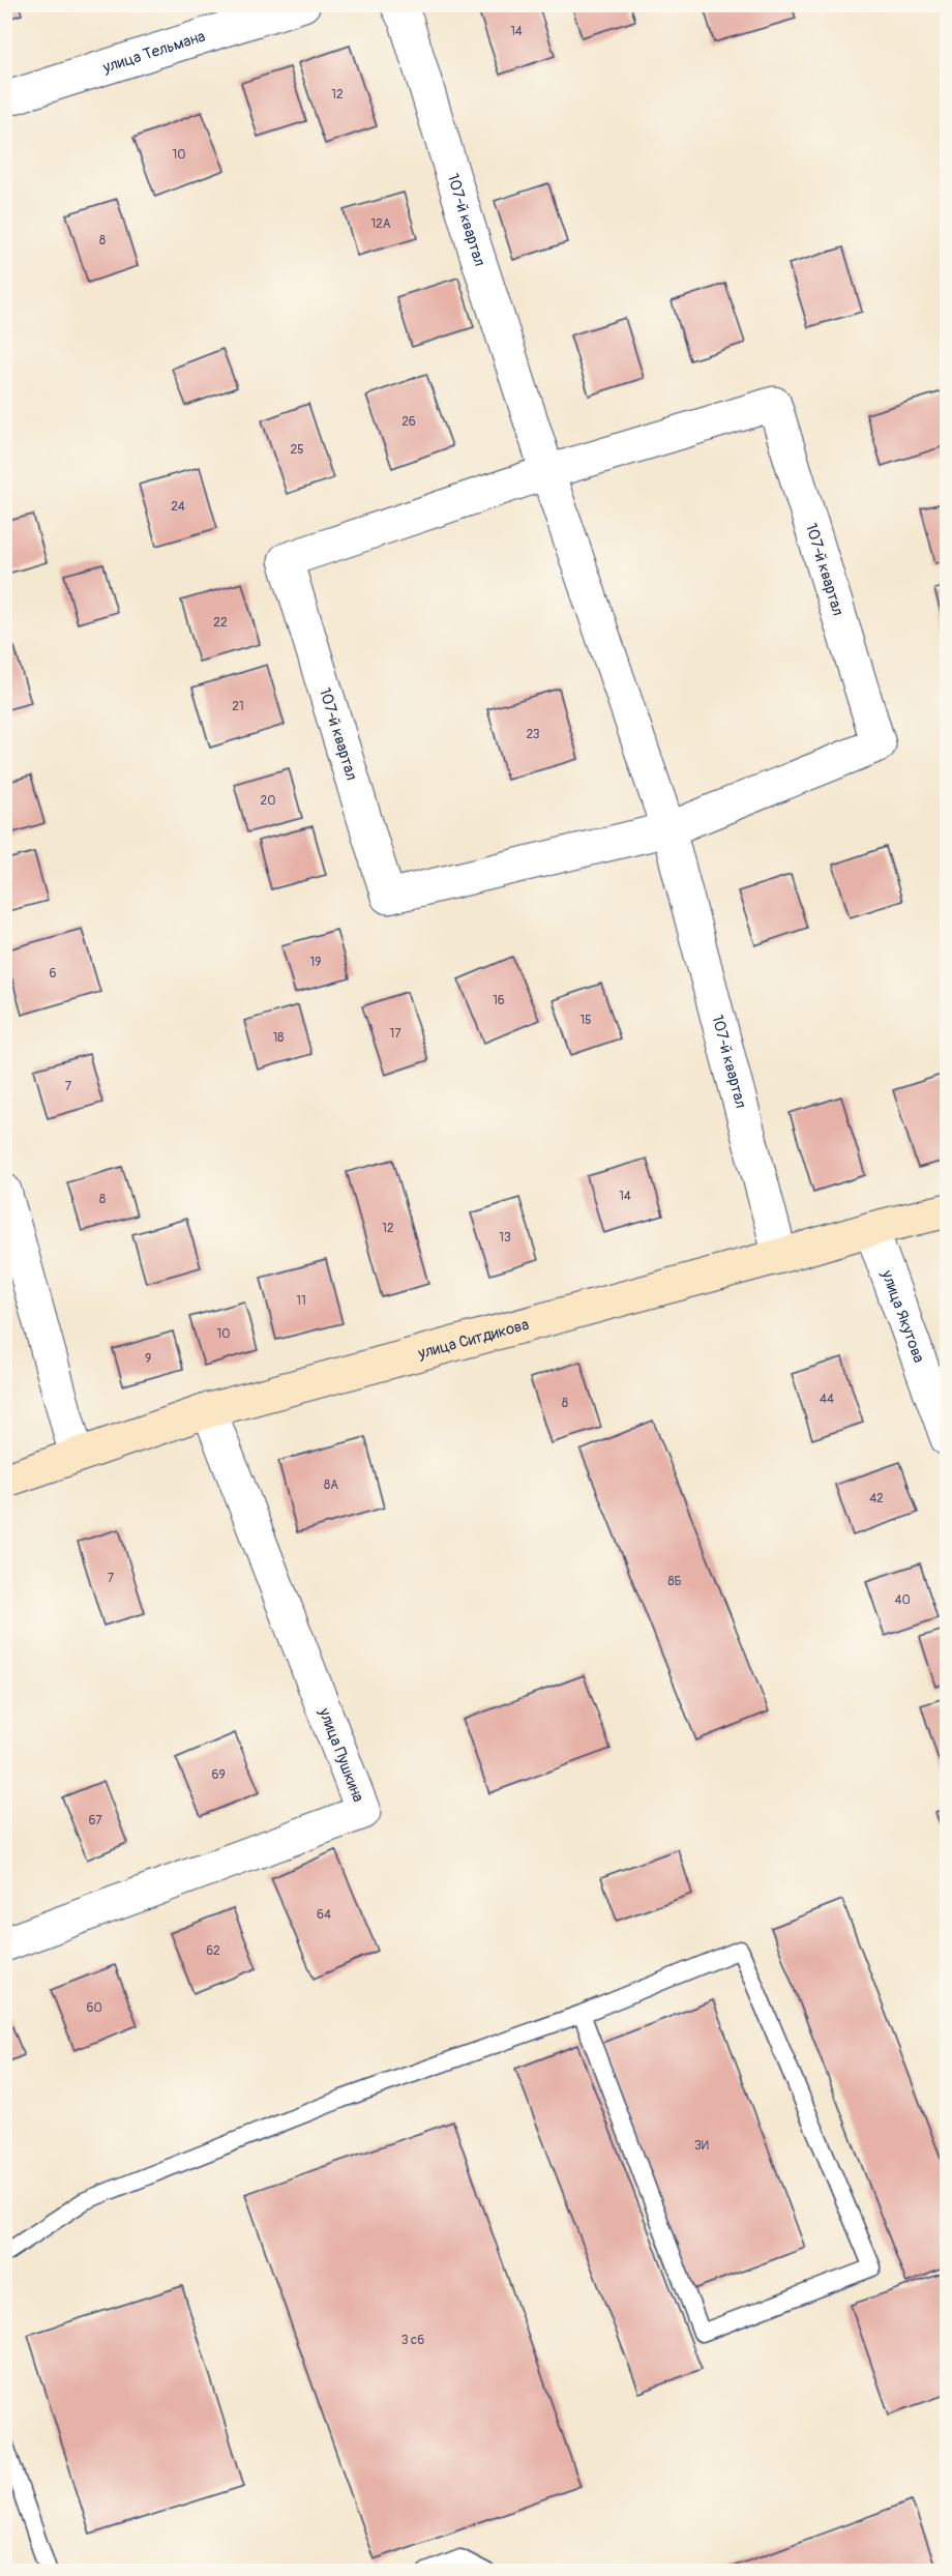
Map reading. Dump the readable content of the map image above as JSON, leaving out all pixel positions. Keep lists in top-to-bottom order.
{
  "streets": {
    "street": [
      "улица Тельмана",
      "107-й квартал",
      "улица Якутова",
      "улица Ситдикова",
      "улица Пушкина"
    ]
  },
  "crossings": [
    ["107-й квартал", "улица Ситдикова"],
    ["улица Якутова", "улица Ситдикова"],
    ["улица Ситдикова", "улица Пушкина"]
  ],
  "house_numbers": [
    "14",
    "12",
    "10",
    "12А",
    "8",
    "26",
    "25",
    "24",
    "22",
    "21",
    "23",
    "20",
    "19",
    "6",
    "16",
    "15",
    "17",
    "18",
    "7",
    "14",
    "8",
    "12",
    "13",
    "11",
    "10",
    "9",
    "44",
    "8",
    "8А",
    "42",
    "7",
    "8Б",
    "40",
    "69",
    "67",
    "64",
    "62",
    "60",
    "3И",
    "3 с6"
  ]
}
